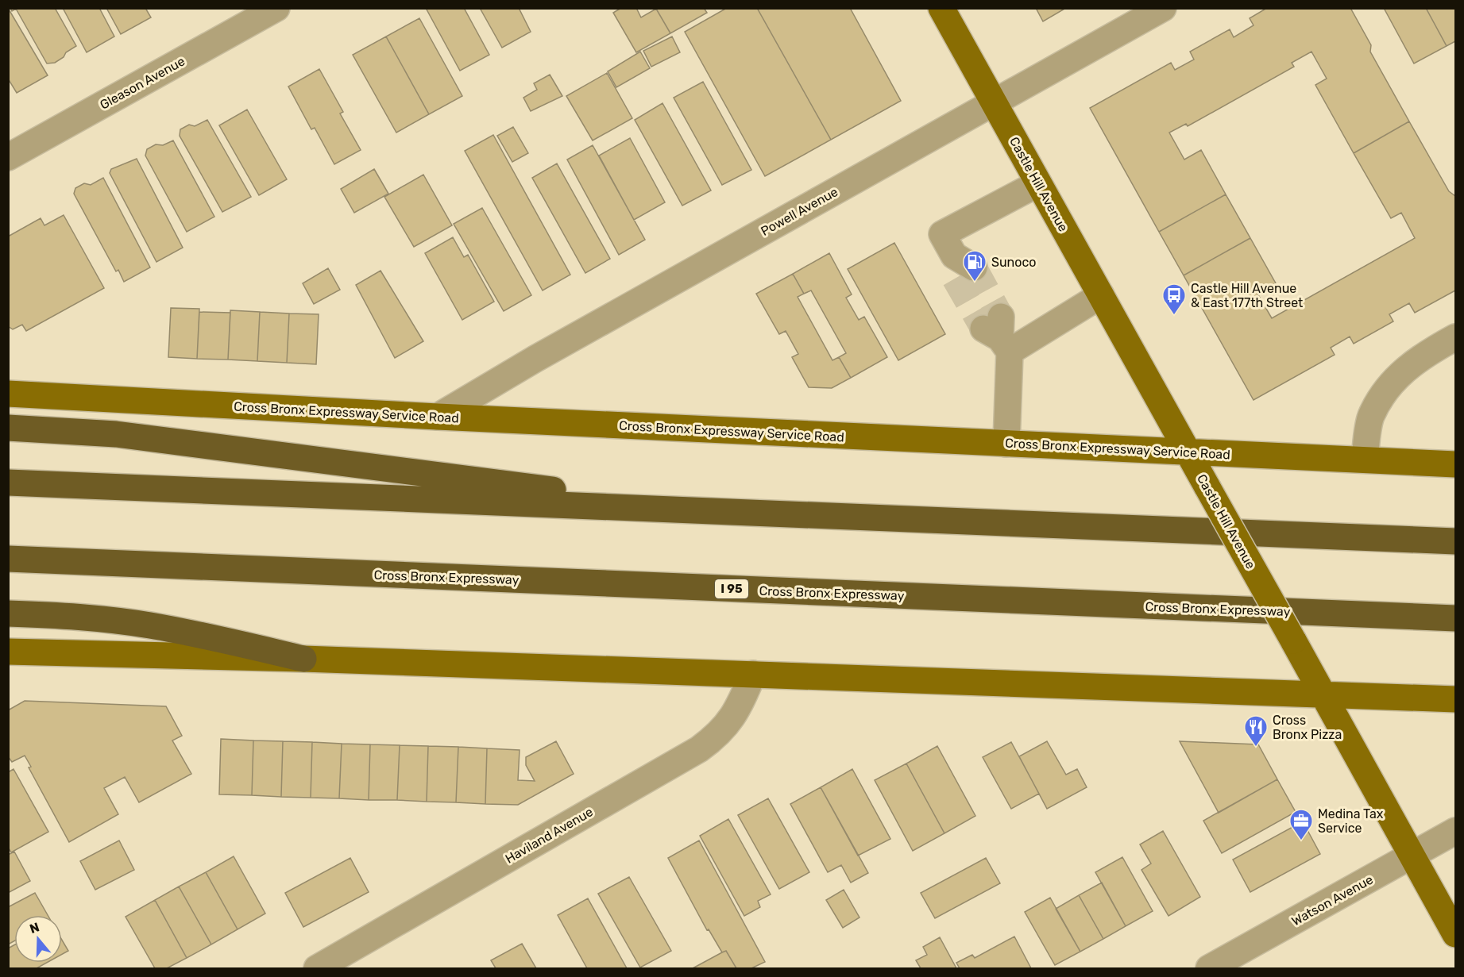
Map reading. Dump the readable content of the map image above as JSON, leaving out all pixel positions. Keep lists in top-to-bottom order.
{
  "streets": {
    "highway": ["Cross Bronx Expressway", "I 95"],
    "main road": ["Castle Hill Avenue", "Cross Bronx Expressway Service Road"],
    "street": [
      "Gleason Avenue",
      "Powell Avenue",
      "Haviland Avenue",
      "Watson Avenue"
    ]
  },
  "crossings": [
    ["Castle Hill Avenue", "Powell Avenue"],
    ["Castle Hill Avenue", "Cross Bronx Expressway Service Road"],
    ["Castle Hill Avenue", "Watson Avenue"],
    ["Powell Avenue", "Cross Bronx Expressway Service Road"]
  ],
  "places": {
    "fuel station": ["Sunoco"],
    "bus stop": ["Castle Hill Avenue & East 177th Street"],
    "restaurant": ["Cross Bronx Pizza"],
    "office": ["Medina Tax Service"]
  },
  "north": "top"
}
